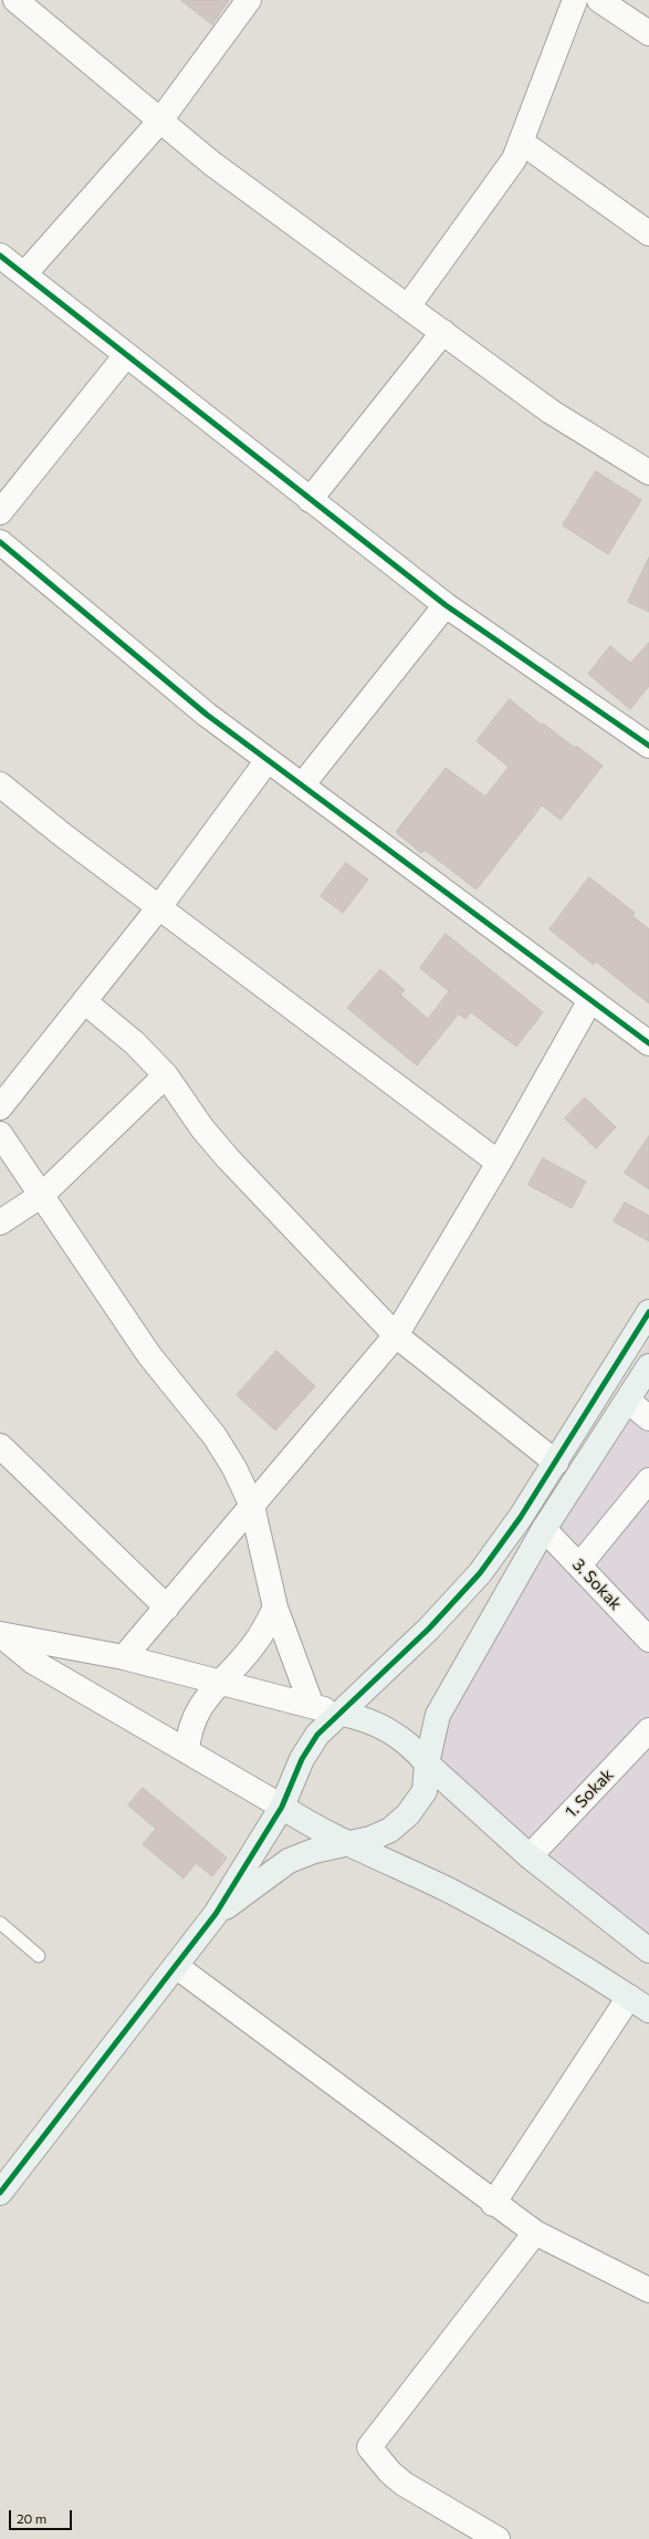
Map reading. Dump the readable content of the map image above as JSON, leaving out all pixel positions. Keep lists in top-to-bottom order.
{
  "streets": {
    "street": ["3. Sokak", "1. Sokak"]
  },
  "scale_bar": "20 m"
}
